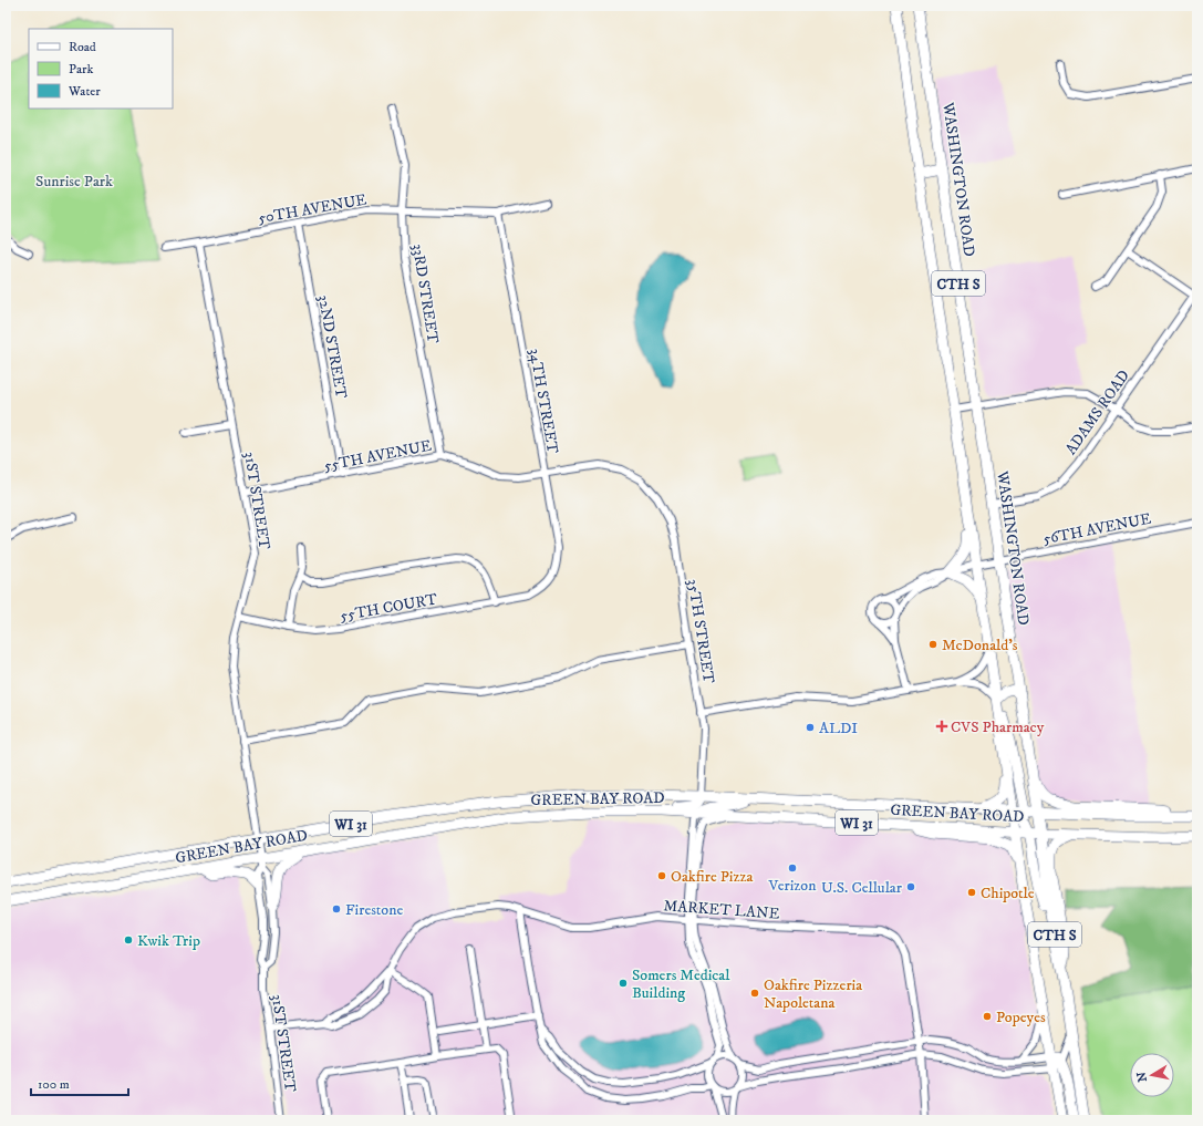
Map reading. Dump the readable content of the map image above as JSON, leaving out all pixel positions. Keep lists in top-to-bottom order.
{
  "streets": {
    "main road": [
      "WASHINGTON ROAD",
      "CTH S",
      "GREEN BAY ROAD",
      "WI 31"
    ],
    "street": [
      "50TH AVENUE",
      "33RD STREET",
      "32ND STREET",
      "34TH STREET",
      "ADAMS ROAD",
      "55TH AVENUE",
      "31ST STREET",
      "56TH AVENUE",
      "55TH COURT",
      "35TH STREET",
      "MARKET LANE"
    ]
  },
  "crossings": [
    ["WASHINGTON ROAD", "ADAMS ROAD"],
    ["WASHINGTON ROAD", "56TH AVENUE"],
    ["WASHINGTON ROAD", "GREEN BAY ROAD"],
    ["50TH AVENUE", "33RD STREET"],
    ["50TH AVENUE", "32ND STREET"],
    ["50TH AVENUE", "34TH STREET"],
    ["50TH AVENUE", "31ST STREET"],
    ["CTH S", "56TH AVENUE"],
    ["CTH S", "GREEN BAY ROAD"],
    ["33RD STREET", "55TH AVENUE"],
    ["32ND STREET", "55TH AVENUE"],
    ["34TH STREET", "55TH AVENUE"],
    ["34TH STREET", "55TH COURT"],
    ["55TH AVENUE", "31ST STREET"],
    ["55TH AVENUE", "35TH STREET"],
    ["31ST STREET", "55TH COURT"],
    ["31ST STREET", "GREEN BAY ROAD"],
    ["31ST STREET", "MARKET LANE"],
    ["35TH STREET", "GREEN BAY ROAD"]
  ],
  "parks": ["Sunrise Park"],
  "places": {
    "other": [
      "McDonald's",
      "ALDI",
      "Verizon",
      "Oakfire Pizza",
      "U.S. Cellular",
      "Chipotle",
      "Firestone",
      "Kwik Trip",
      "Somers Medical Building",
      "Oakfire Pizzeria Napoletana",
      "Popeyes"
    ],
    "health": ["CVS Pharmacy"]
  },
  "legend": ["Road", "Park", "Water"],
  "scale_bar": "100 m",
  "north": "left"
}
